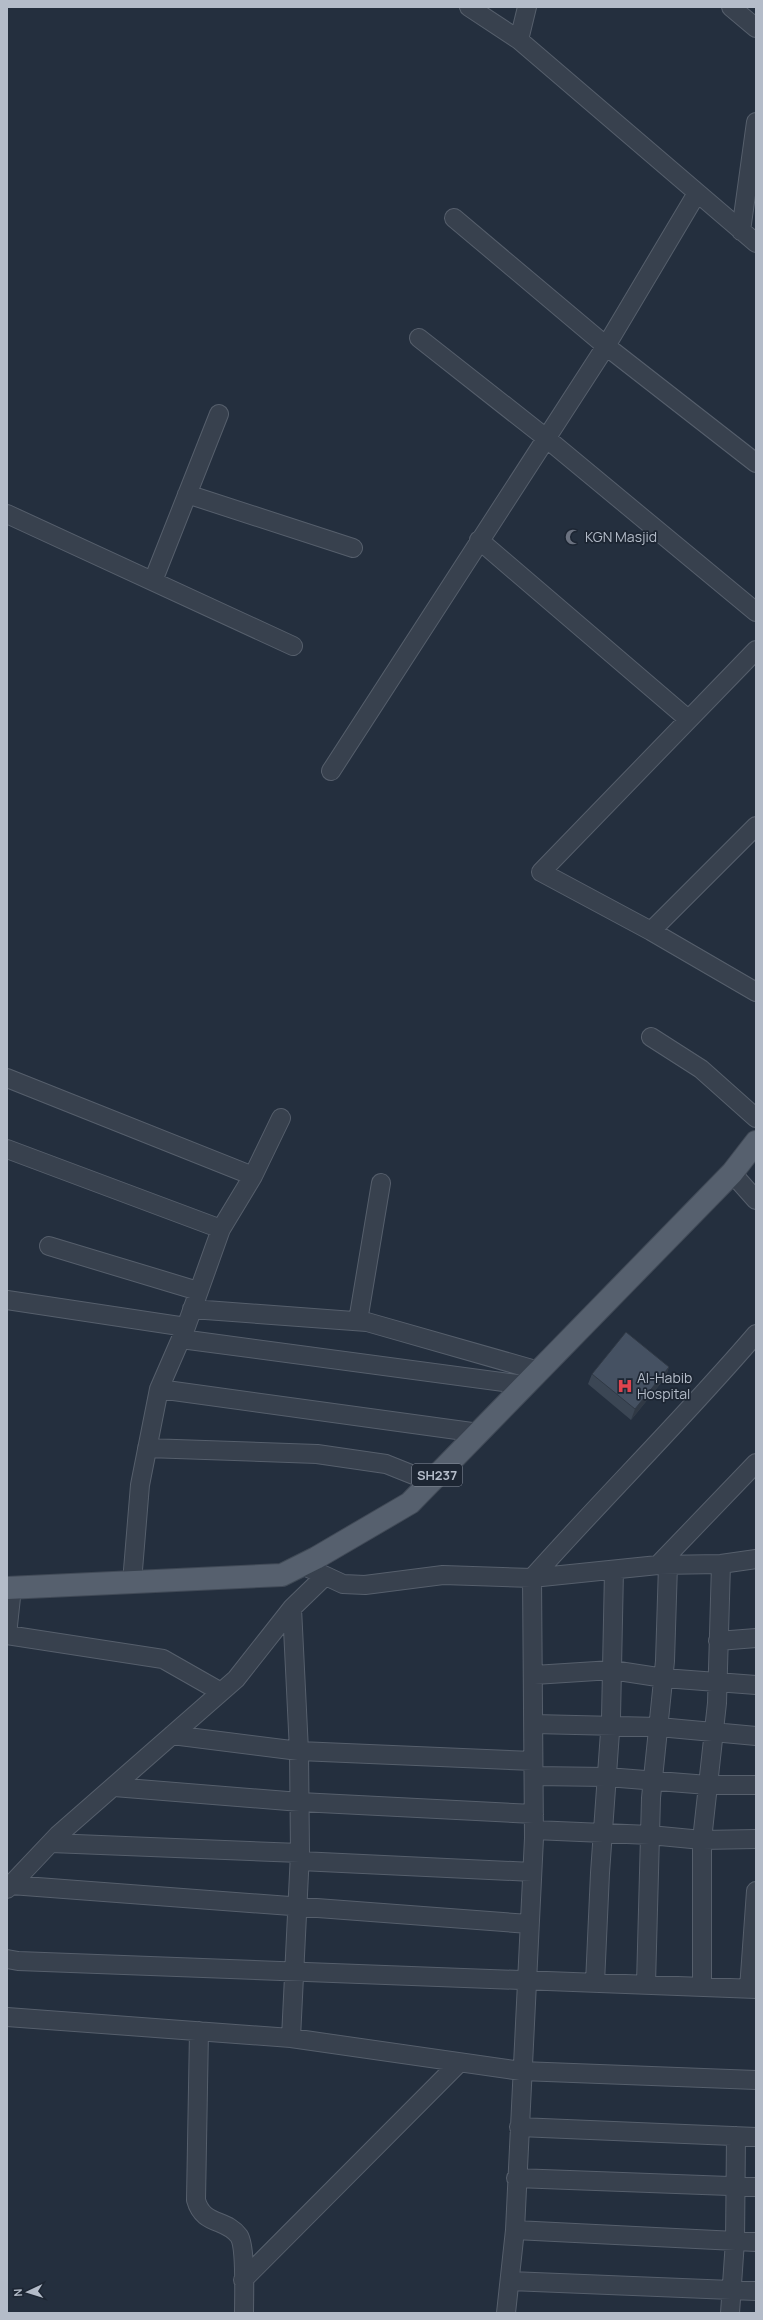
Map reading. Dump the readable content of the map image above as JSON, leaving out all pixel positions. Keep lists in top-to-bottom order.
{
  "streets": {
    "main road": ["SH237"]
  },
  "places": {
    "mosque": ["KGN Masjid"],
    "hospital": ["Al-Habib Hospital"]
  },
  "north": "left"
}
